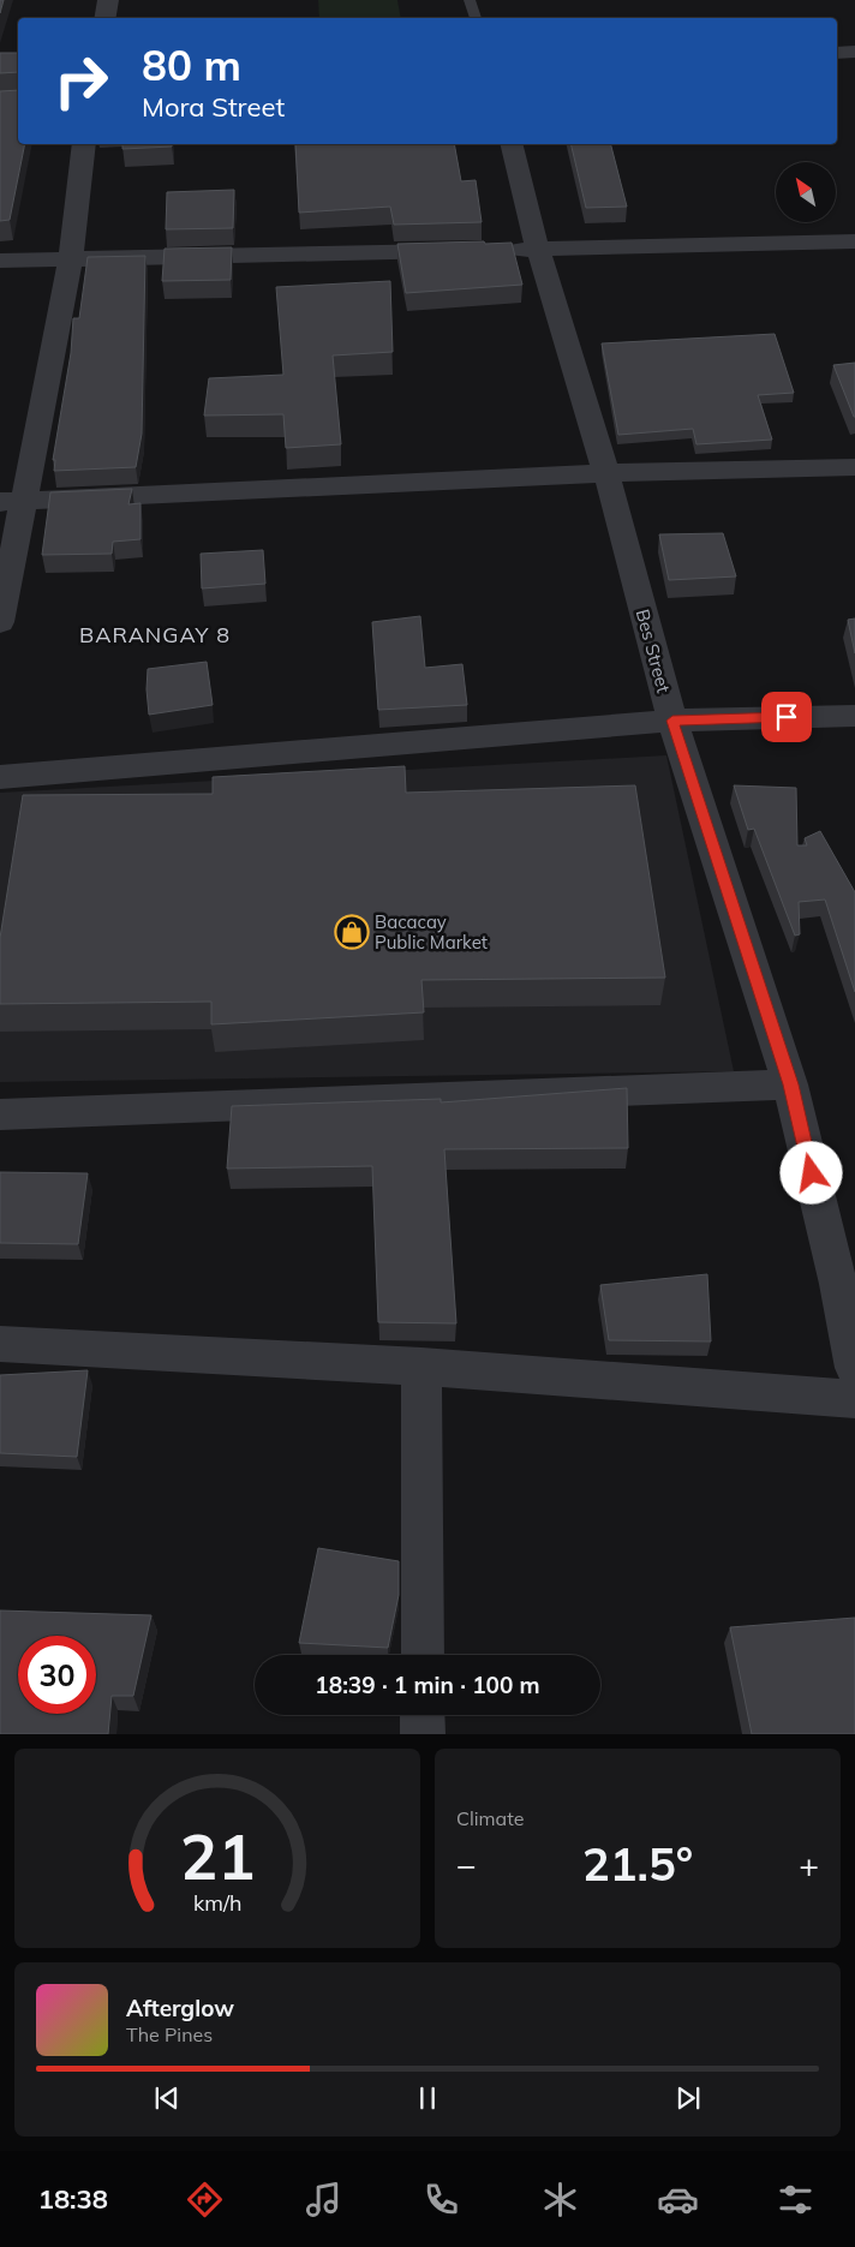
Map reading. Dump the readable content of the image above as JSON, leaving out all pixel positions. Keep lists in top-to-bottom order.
{
  "streets": {
    "street": ["Bes Street"]
  },
  "districts": ["BARANGAY 8"],
  "places": {
    "shop": ["Bacacay Public Market"]
  },
  "north": "top left",
  "page": {
    "turn": ["80 m", "Mora Street"],
    "limit": "30",
    "trip": "18:39 · 1 min · 100 m",
    "tile": "Climate",
    "heat": ["−", "21.5°", "+"],
    "song": ["Afterglow", "The Pines"],
    "tabs": "18:38",
    "gauge": ["21", "km/h"]
  }
}
